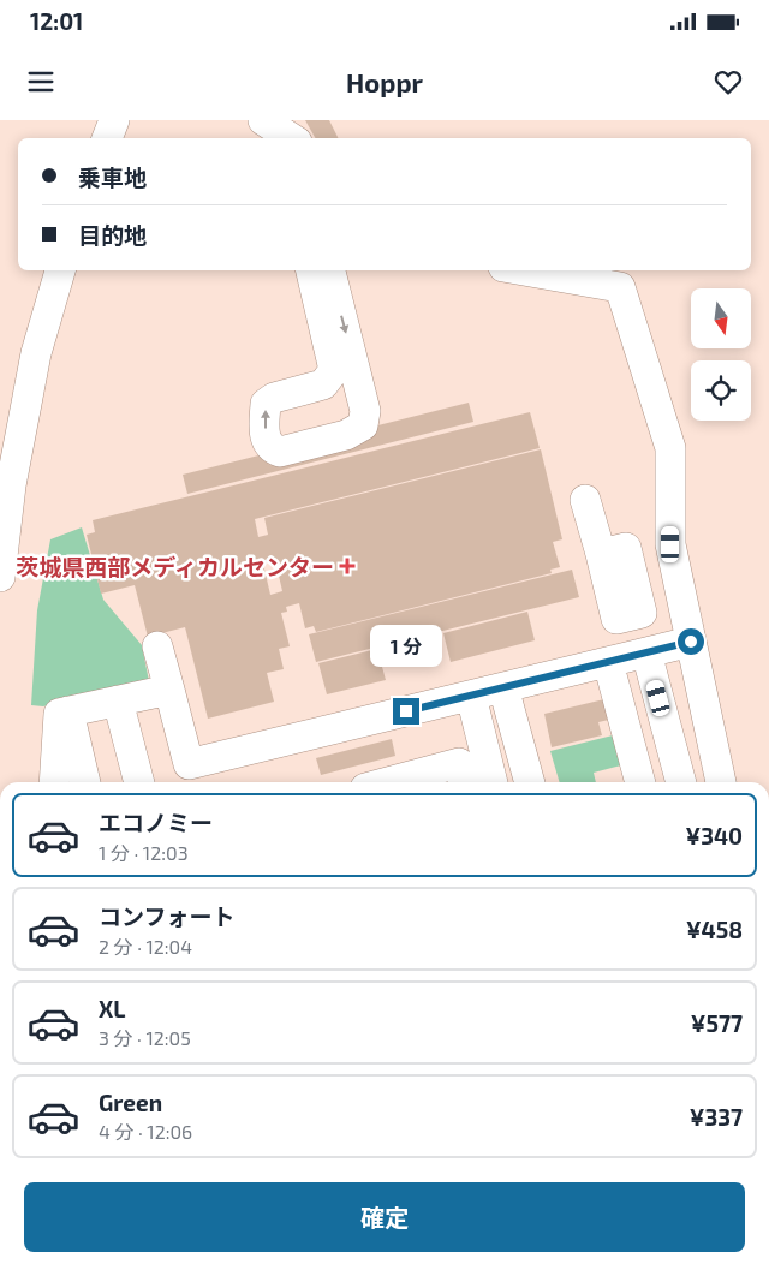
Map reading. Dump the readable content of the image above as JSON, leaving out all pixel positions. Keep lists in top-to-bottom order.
{
  "places": {
    "health": ["茨城県西部メディカルセンター"]
  },
  "north": "bottom",
  "page": {
    "status": "12:01",
    "header": "Hoppr",
    "banner": ["乗車地", "目的地"],
    "bubble": "1 分",
    "list": [
      {
        "name": "エコノミー",
        "note": "1 分 · 12:03",
        "value": "¥340"
      },
      {
        "name": "コンフォート",
        "note": "2 分 · 12:04",
        "value": "¥458"
      },
      {
        "name": "XL",
        "note": "3 分 · 12:05",
        "value": "¥577"
      },
      {
        "name": "Green",
        "note": "4 分 · 12:06",
        "value": "¥337"
      }
    ],
    "buttons": "確定"
  }
}
